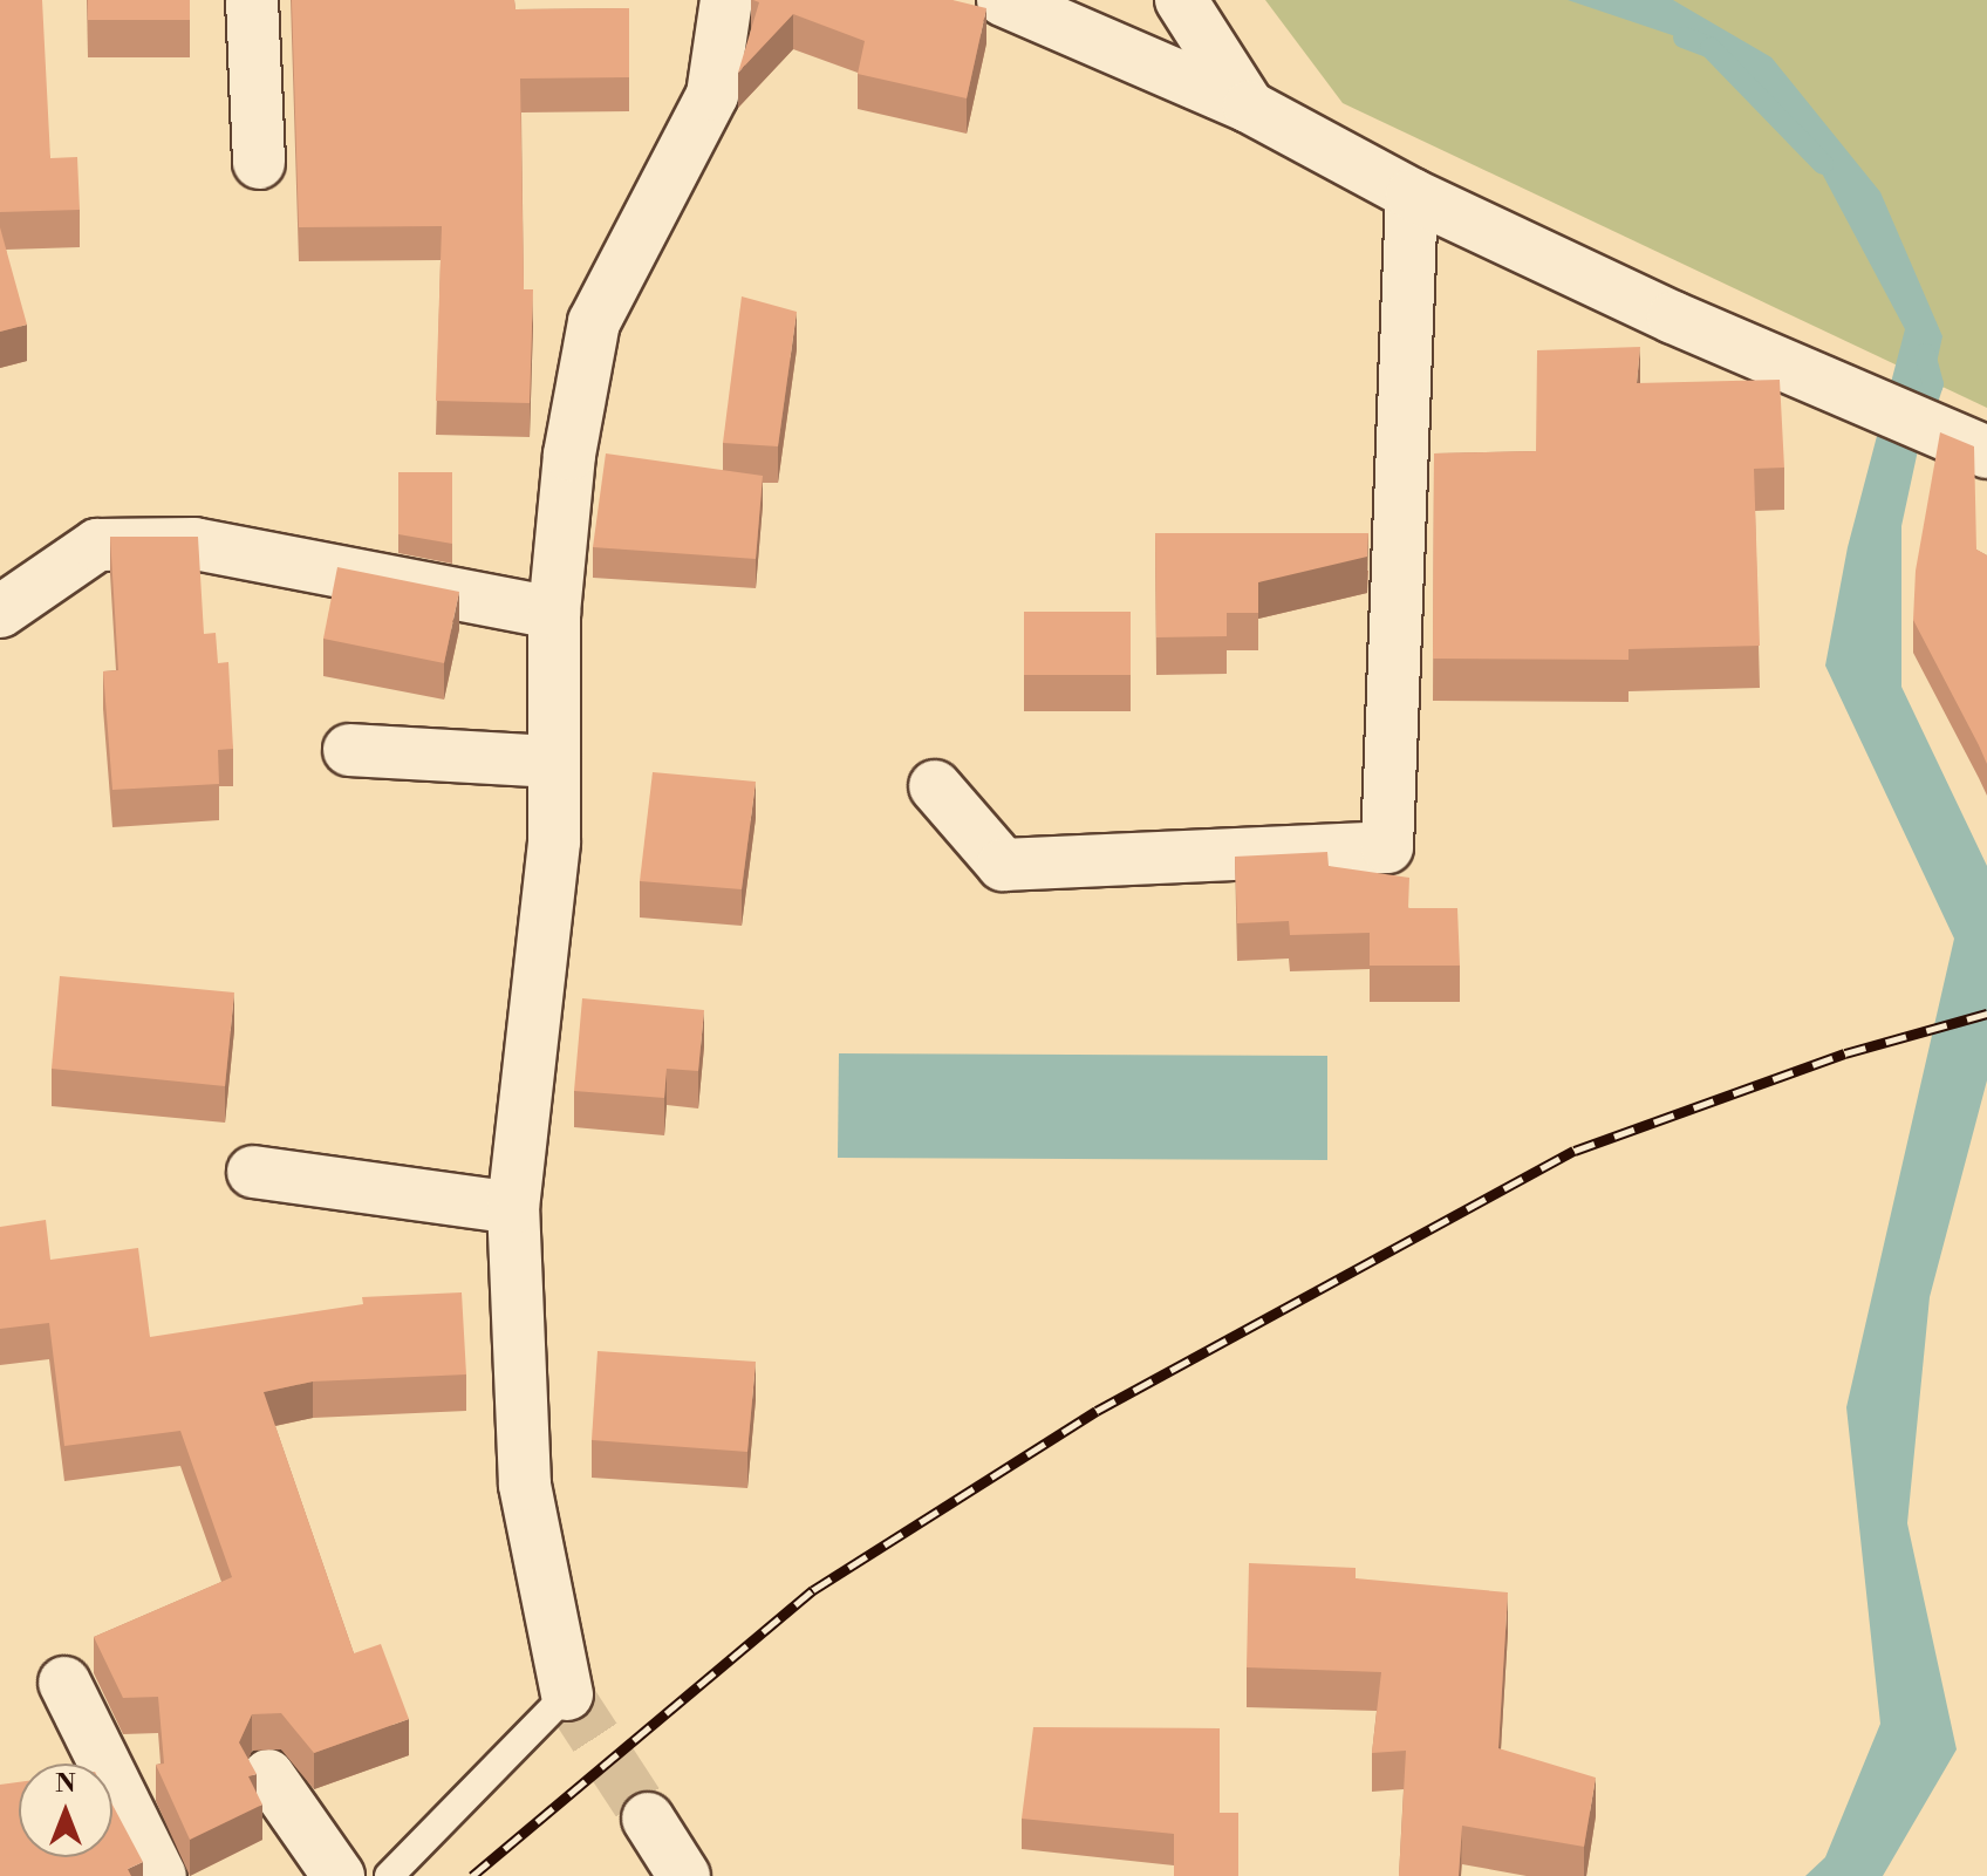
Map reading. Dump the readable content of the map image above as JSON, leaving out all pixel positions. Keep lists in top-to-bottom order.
{
  "north": "top"
}
